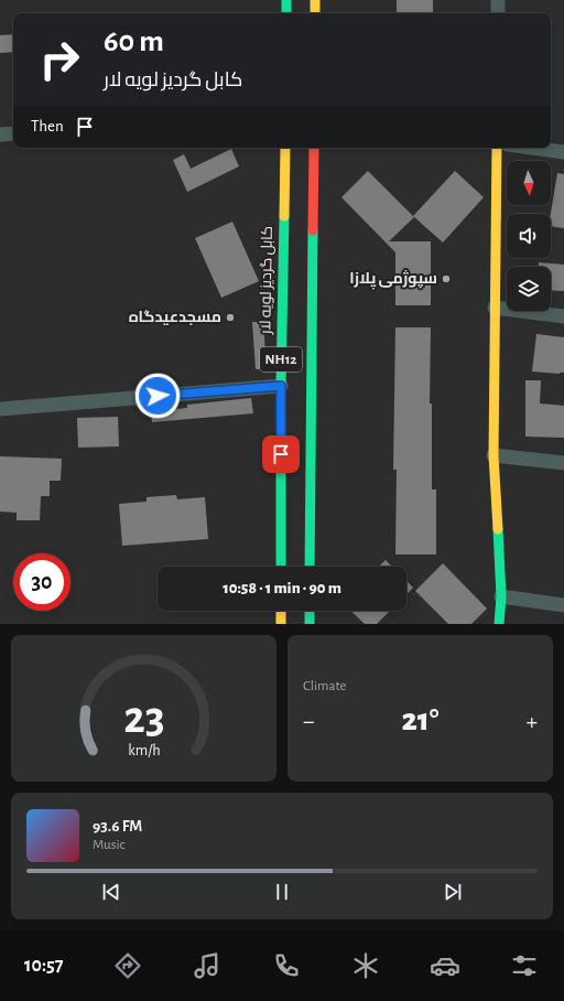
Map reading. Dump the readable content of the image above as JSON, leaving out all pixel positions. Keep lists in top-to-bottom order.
{
  "streets": {
    "main road": ["کابل گردیز لویه لار", "NH12"]
  },
  "places": ["سپوژمی پلازا", "مسجدعیدگاه"],
  "north": "bottom",
  "page": {
    "turn": ["60 m", "کابل گردیز لویه لار"],
    "then": "Then",
    "limit": "30",
    "trip": "10:58 · 1 min · 90 m",
    "tile": "Climate",
    "heat": ["−", "21°", "+"],
    "song": ["93.6 FM", "Music"],
    "tabs": "10:57",
    "gauge": ["23", "km/h"]
  }
}
